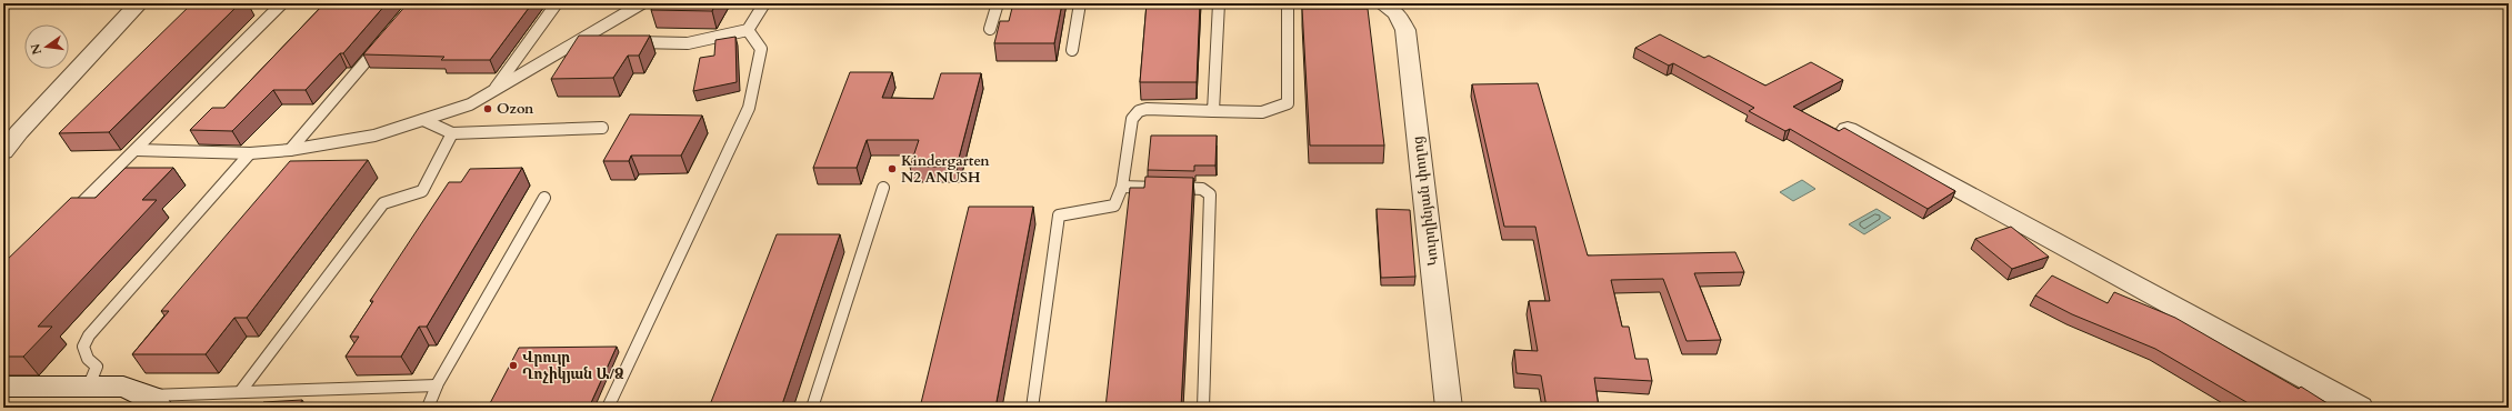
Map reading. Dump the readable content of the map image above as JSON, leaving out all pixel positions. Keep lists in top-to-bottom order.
{
  "streets": {
    "street": ["Կուրղինյան փողոց"]
  },
  "places": ["Ozon", "Kindergarten N2 ANUSH", "Վրույր Ղոչիկյան Ա/Ձ"],
  "north": "left"
}
